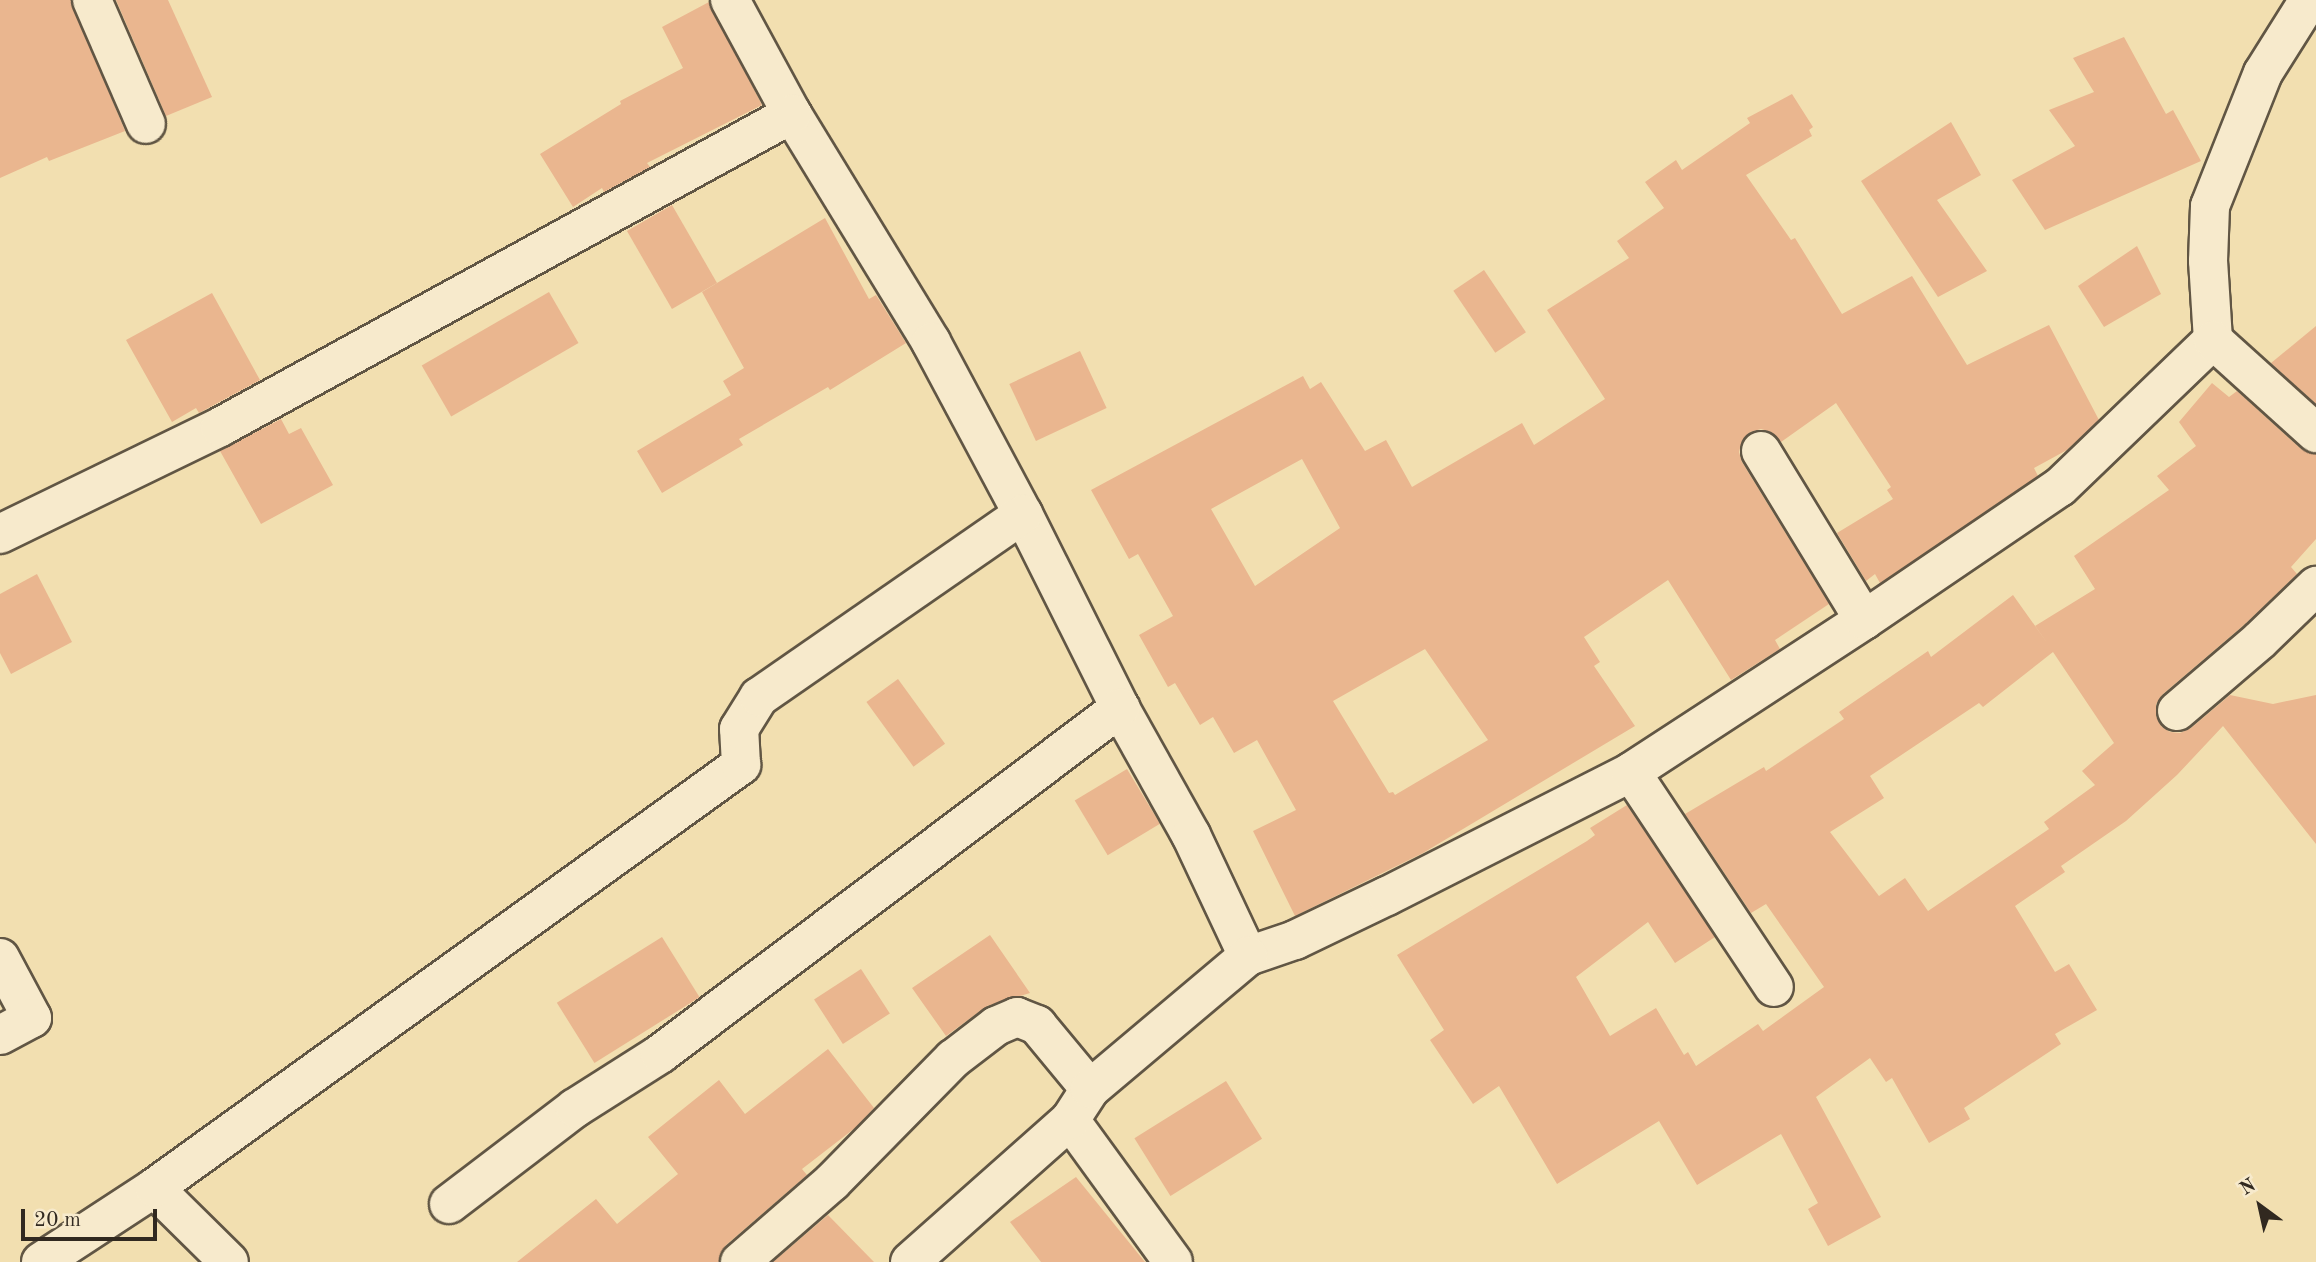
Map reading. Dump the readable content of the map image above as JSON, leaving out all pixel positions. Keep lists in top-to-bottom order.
{
  "scale_bar": "20 m",
  "north": "top left"
}
